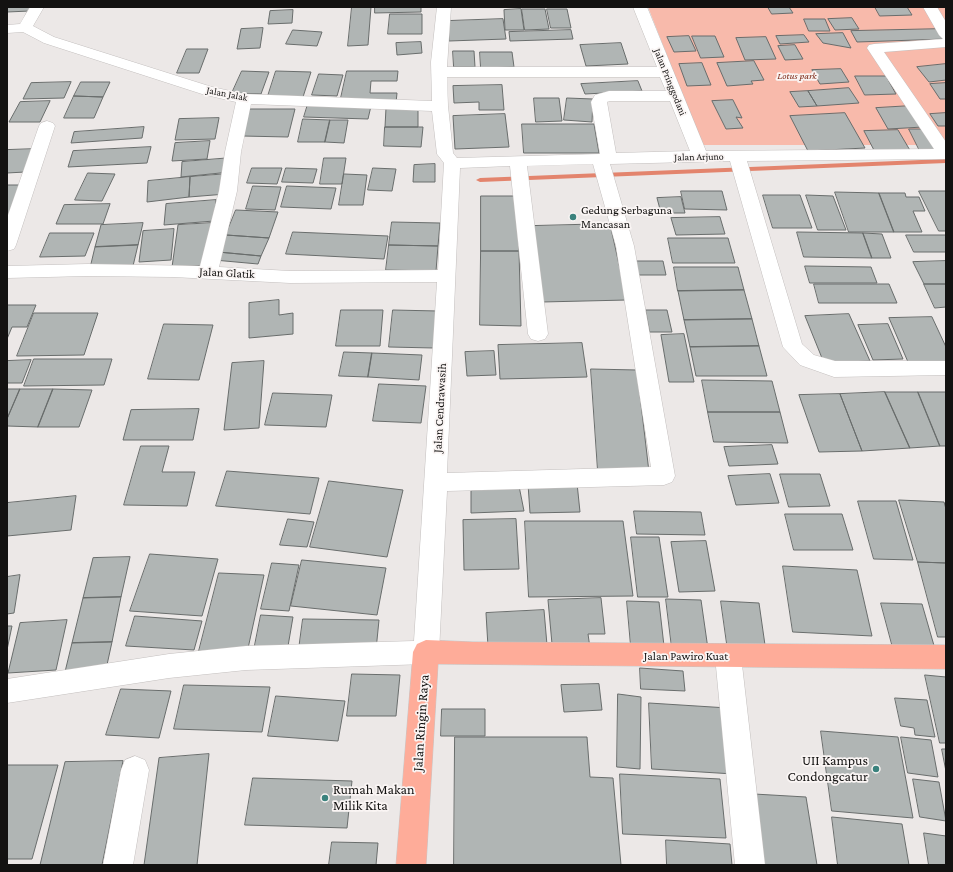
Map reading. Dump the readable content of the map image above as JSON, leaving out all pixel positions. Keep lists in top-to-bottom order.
{
  "streets": {
    "main road": ["Jalan Pawiro Kuat", "Jalan Ringin Raya"],
    "street": [
      "Jalan Pringgodani",
      "Jalan Jalak",
      "Jalan Arjuno",
      "Jalan Glatik",
      "Jalan Cendrawasih"
    ]
  },
  "crossings": [
    ["Jalan Pringgodani", "Jalan Arjuno"],
    ["Jalan Arjuno", "Jalan Cendrawasih"],
    ["Jalan Glatik", "Jalan Cendrawasih"],
    ["Jalan Cendrawasih", "Jalan Pawiro Kuat"],
    ["Jalan Cendrawasih", "Jalan Ringin Raya"],
    ["Jalan Pawiro Kuat", "Jalan Ringin Raya"]
  ],
  "parks": ["Lotus park"],
  "places": ["Gedung Serbaguna Mancasan", "UII Kampus Condongcatur", "Rumah Makan Milik Kita"]
}
